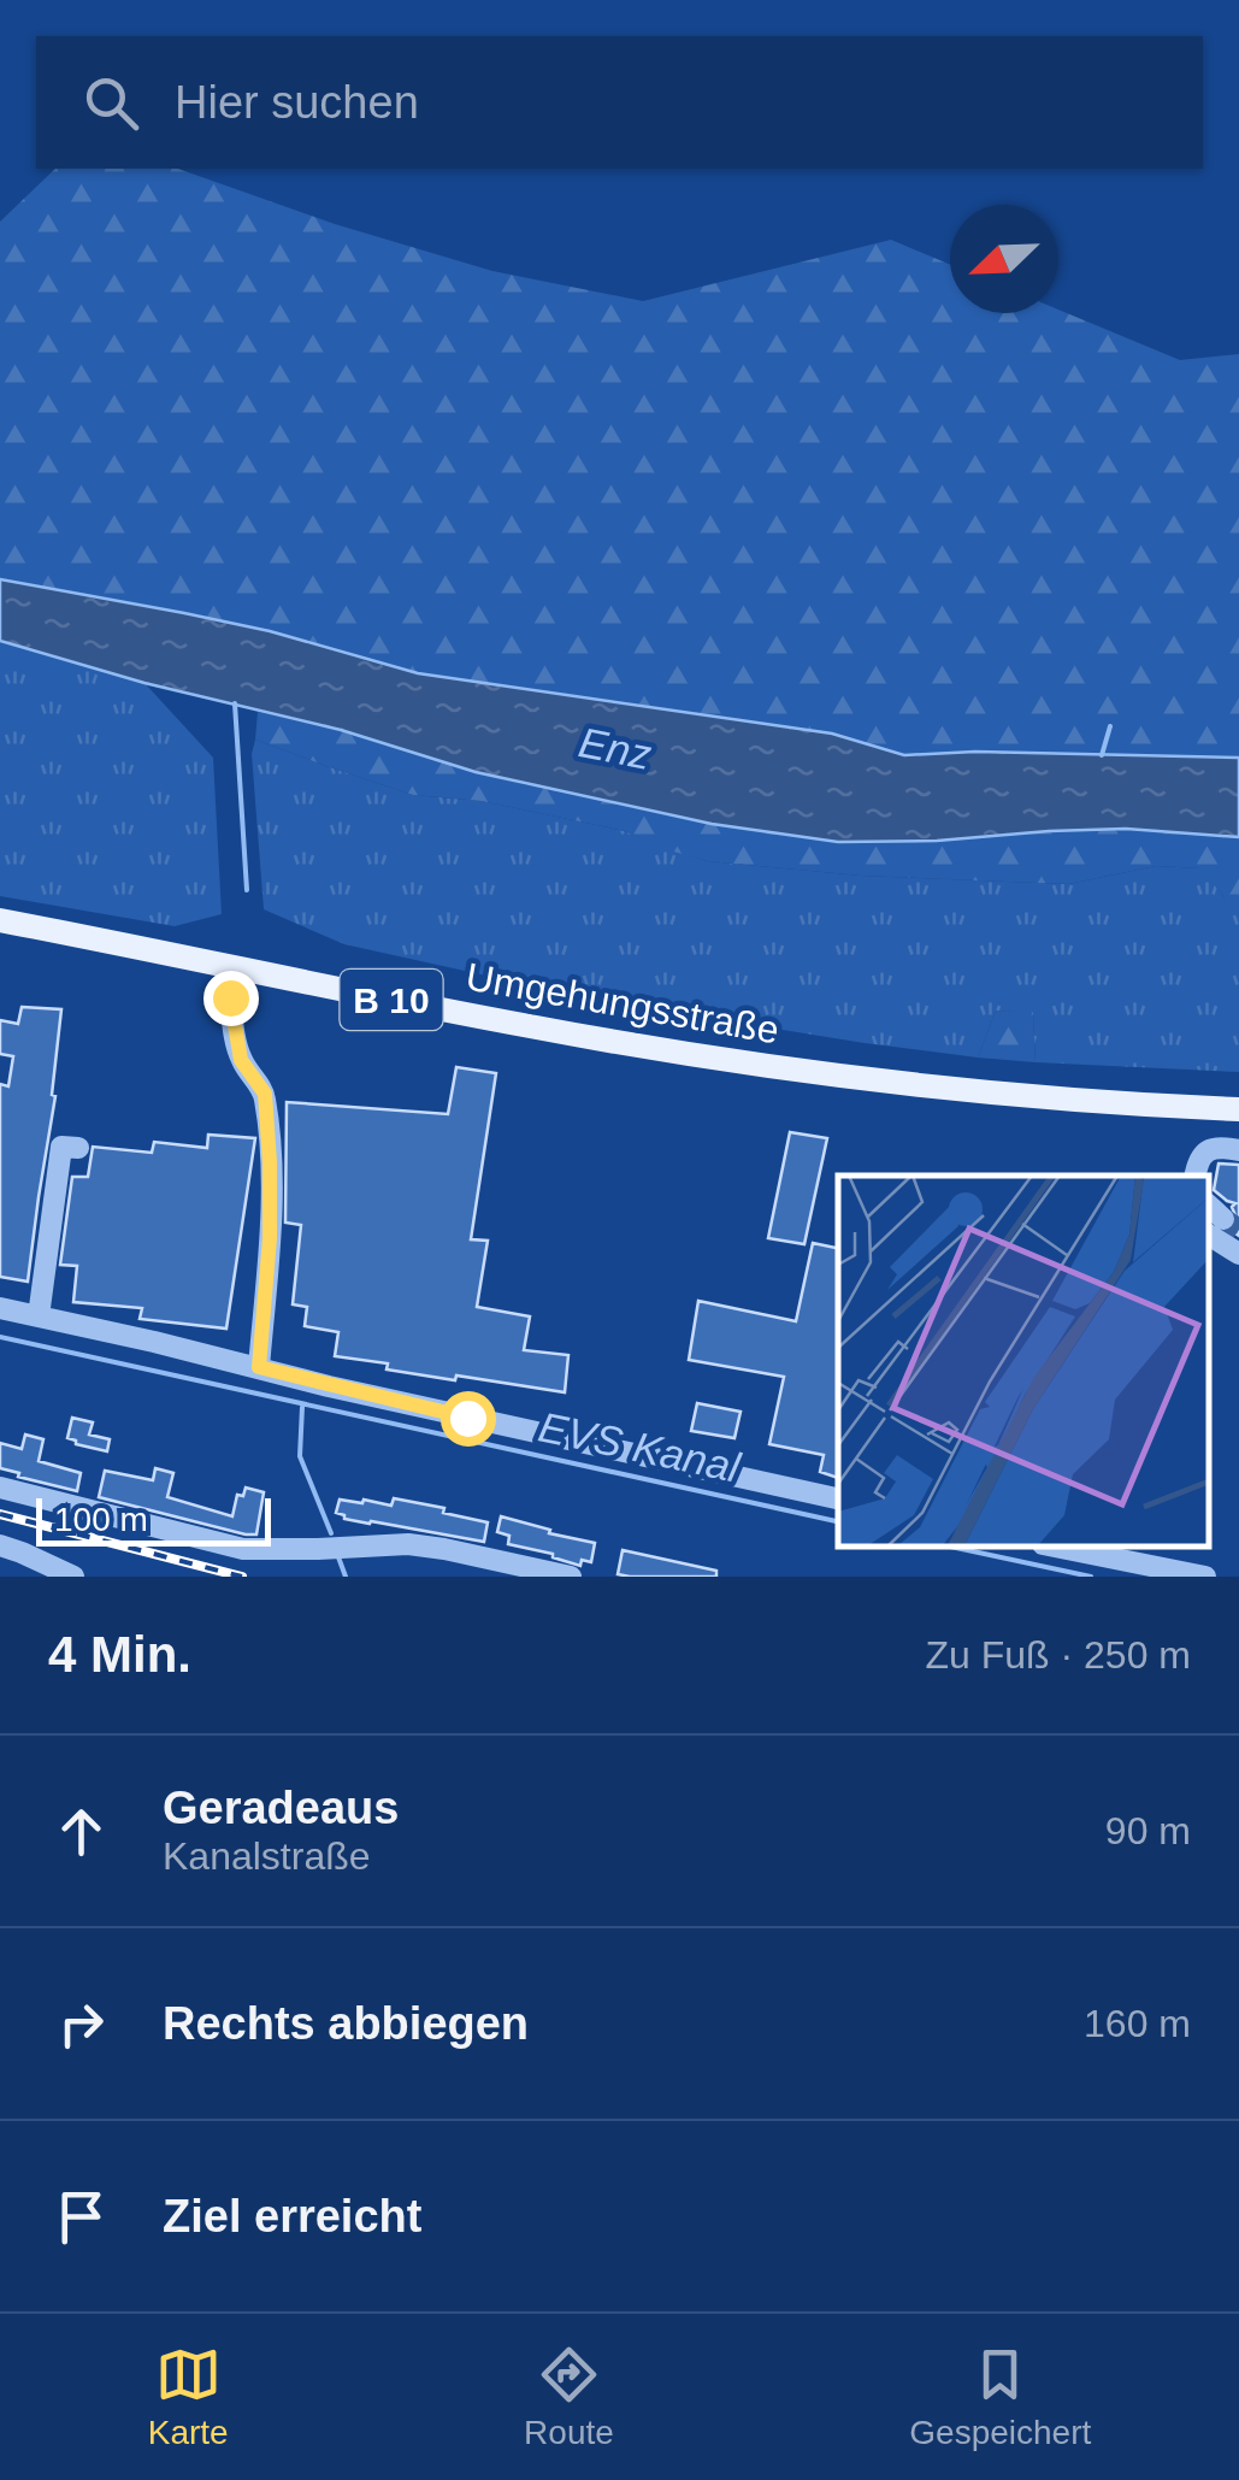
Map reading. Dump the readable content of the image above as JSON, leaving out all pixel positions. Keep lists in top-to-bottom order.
{
  "streets": {
    "main road": ["B 10", "Umgehungsstraße"]
  },
  "water": ["Enz", "EVS Kanal"],
  "scale_bar": "100 m",
  "north": "bottom left",
  "page": {
    "search": "Hier suchen",
    "scale": "100 m",
    "heading": ["4 Min.", "Zu Fuß · 250 m"],
    "list": [
      ["Geradeaus", "Kanalstraße", "90 m"],
      ["Rechts abbiegen", "160 m"],
      "Ziel erreicht"
    ],
    "nav": ["Karte", "Route", "Gespeichert"]
  }
}
